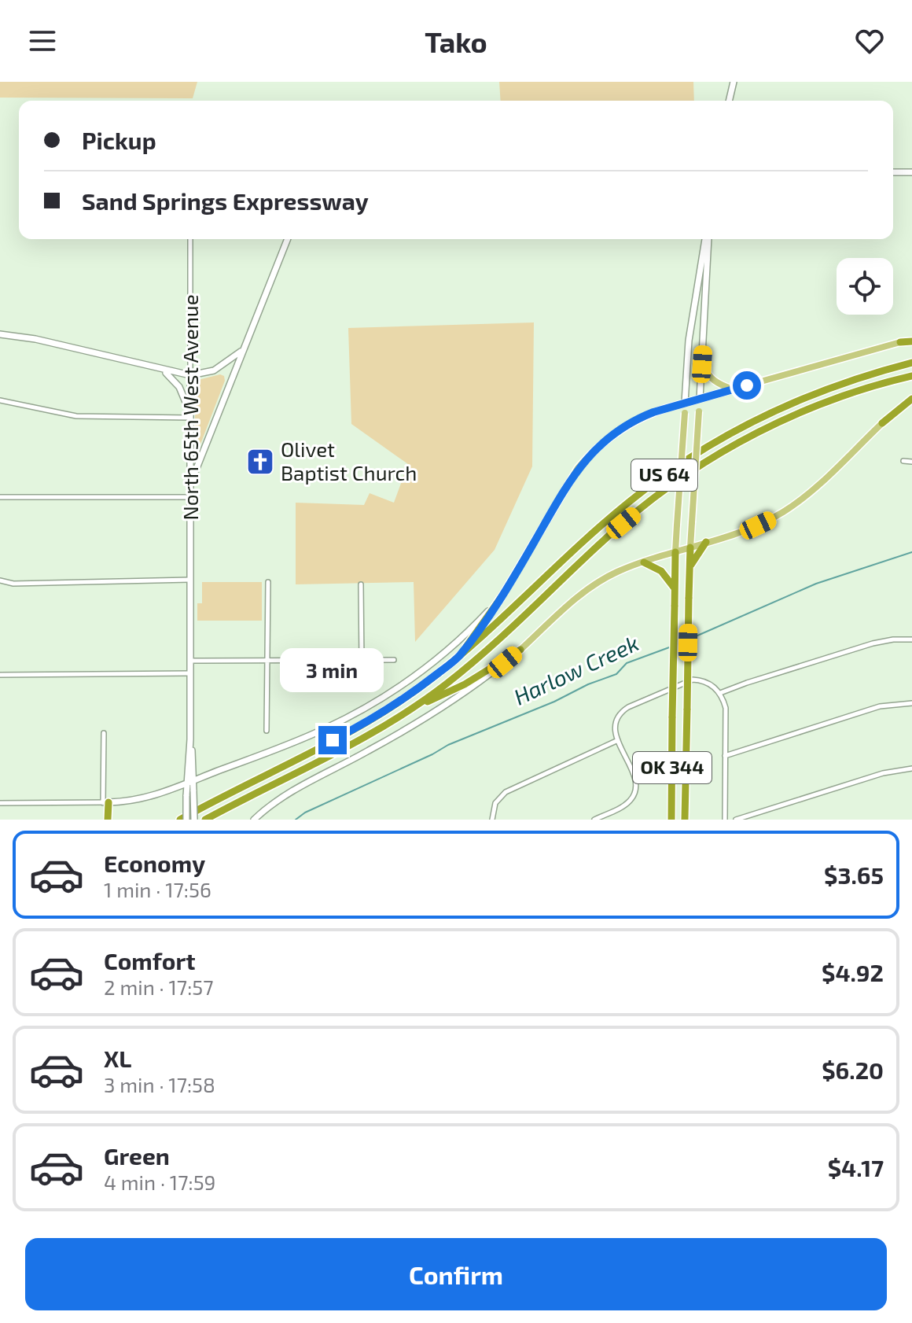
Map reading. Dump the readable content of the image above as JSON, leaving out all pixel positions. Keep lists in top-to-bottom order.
{
  "streets": {
    "highway": ["US 64", "OK 344"],
    "street": ["North 65th West Avenue"]
  },
  "water": ["Harlow Creek"],
  "places": {
    "church": ["Olivet Baptist Church"]
  },
  "page": {
    "header": "Tako",
    "banner": ["Pickup", "Sand Springs Expressway"],
    "bubble": "3 min",
    "list": [
      {
        "name": "Economy",
        "note": "1 min · 17:56",
        "value": "$3.65"
      },
      {
        "name": "Comfort",
        "note": "2 min · 17:57",
        "value": "$4.92"
      },
      {
        "name": "XL",
        "note": "3 min · 17:58",
        "value": "$6.20"
      },
      {
        "name": "Green",
        "note": "4 min · 17:59",
        "value": "$4.17"
      }
    ],
    "buttons": "Confirm"
  }
}
